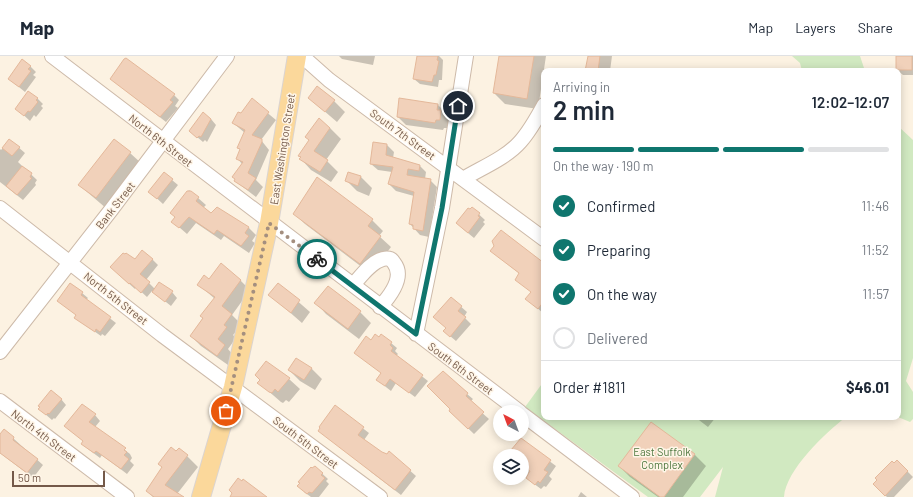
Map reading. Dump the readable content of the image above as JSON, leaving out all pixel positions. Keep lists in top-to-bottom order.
{
  "streets": {
    "main road": ["East Washington Street"],
    "street": [
      "South 7th Street",
      "North 6th Street",
      "Bank Street",
      "North 5th Street",
      "South 6th Street",
      "North 4th Street",
      "South 5th Street"
    ]
  },
  "crossings": [
    ["North 6th Street", "East Washington Street"],
    ["North 6th Street", "Bank Street"],
    ["North 6th Street", "South 6th Street"],
    ["East Washington Street", "North 5th Street"],
    ["East Washington Street", "South 6th Street"],
    ["East Washington Street", "South 5th Street"],
    ["Bank Street", "North 5th Street"],
    ["North 5th Street", "South 5th Street"]
  ],
  "parks": ["East Suffolk Complex"],
  "scale_bar": "50 m",
  "north": "top left",
  "page": {
    "header": "Map",
    "nav": ["Map", "Layers", "Share"],
    "heading": ["2 min", "Arriving in", "12:02–12:07"],
    "panel": ["Order #1811", "$46.01"],
    "bar": "On the way · 190 m",
    "list": [
      ["Confirmed", "11:46"],
      ["Preparing", "11:52"],
      ["On the way", "11:57"],
      "Delivered"
    ],
    "scale": "50 m"
  }
}
